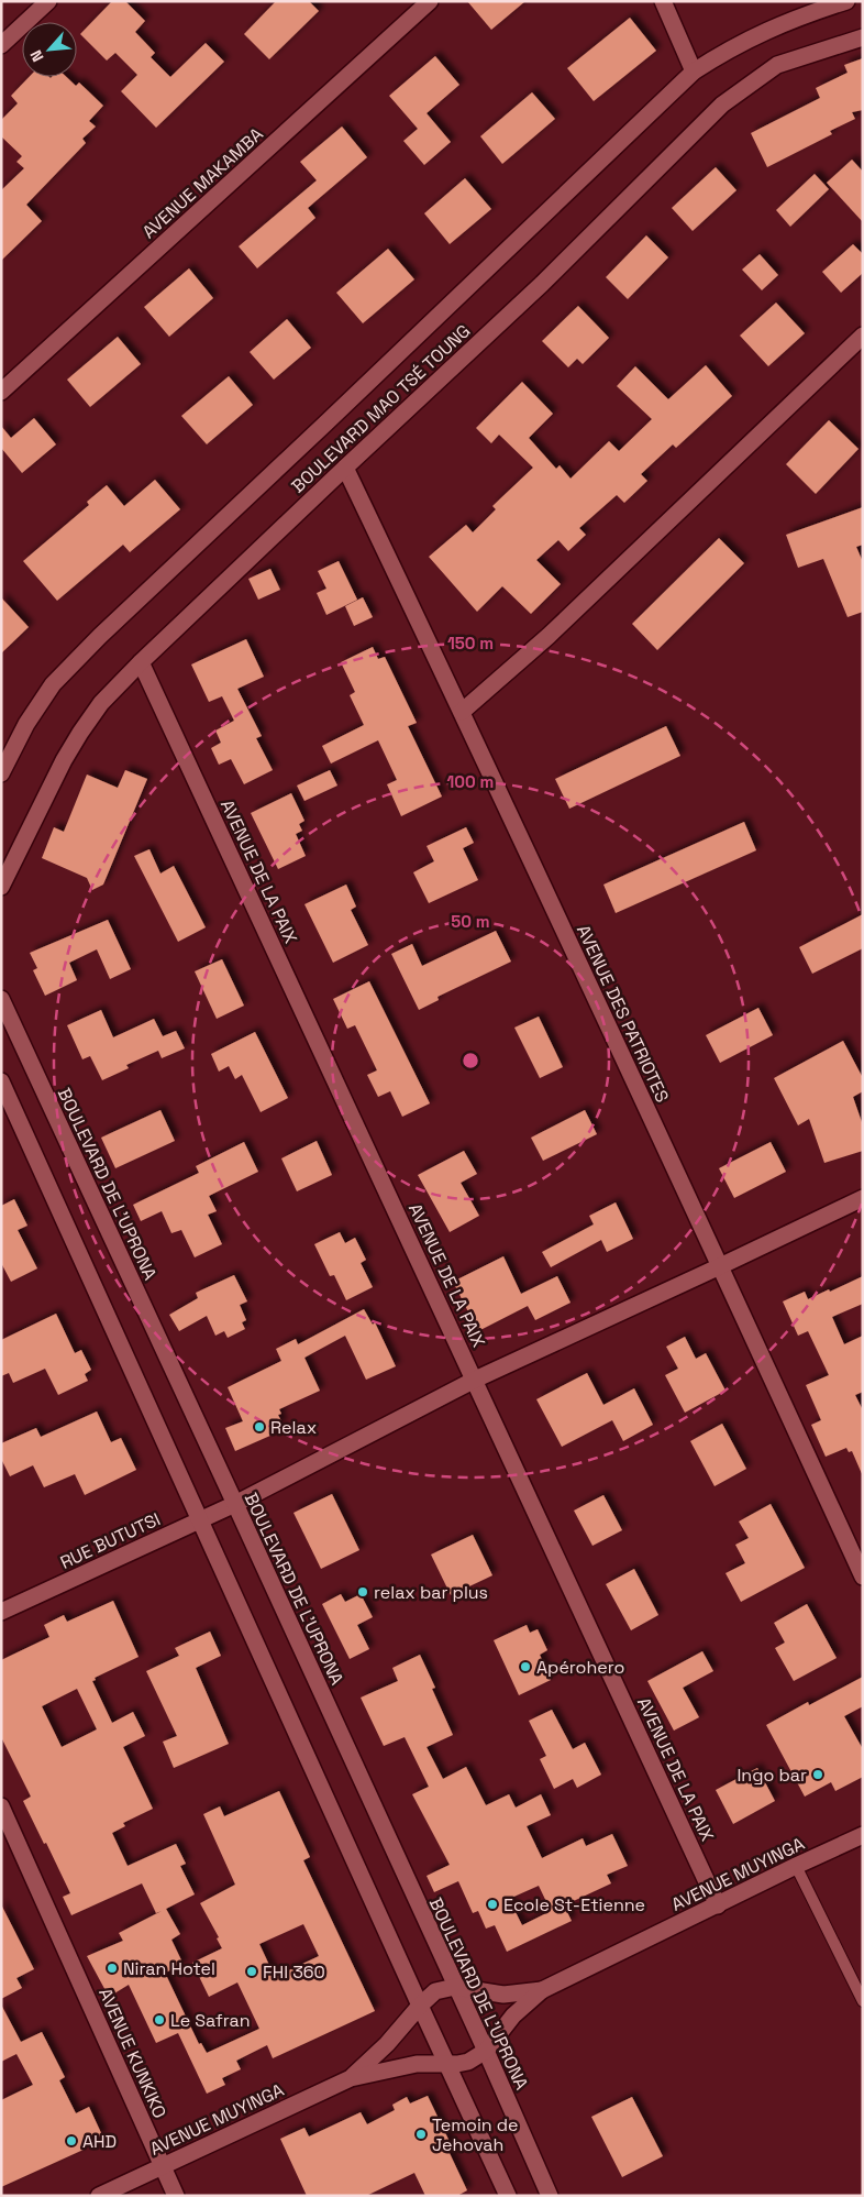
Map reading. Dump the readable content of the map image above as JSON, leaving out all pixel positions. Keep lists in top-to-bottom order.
{
  "streets": {
    "street": [
      "AVENUE MAKAMBA",
      "BOULEVARD MAO TSÉ TOUNG",
      "AVENUE DE LA PAIX",
      "AVENUE DES PATRIOTES",
      "BOULEVARD DE L'UPRONA",
      "RUE BUTUTSI",
      "AVENUE MUYINGA",
      "AVENUE KUNKIKO"
    ]
  },
  "crossings": [
    ["BOULEVARD MAO TSÉ TOUNG", "AVENUE DE LA PAIX"],
    ["BOULEVARD MAO TSÉ TOUNG", "AVENUE DES PATRIOTES"],
    ["AVENUE DE LA PAIX", "RUE BUTUTSI"],
    ["AVENUE DE LA PAIX", "AVENUE MUYINGA"],
    ["AVENUE DES PATRIOTES", "RUE BUTUTSI"],
    ["BOULEVARD DE L'UPRONA", "RUE BUTUTSI"],
    ["BOULEVARD DE L'UPRONA", "AVENUE MUYINGA"],
    ["AVENUE MUYINGA", "AVENUE KUNKIKO"]
  ],
  "places": [
    "Relax",
    "relax bar plus",
    "Apérohero",
    "Ingo bar",
    "Ecole St-Etienne",
    "Niran Hotel",
    "FHI 360",
    "Le Safran",
    "Temoin de Jehovah",
    "AHD"
  ],
  "north": "bottom left",
  "rings": ["150 m", "100 m", "50 m"]
}
